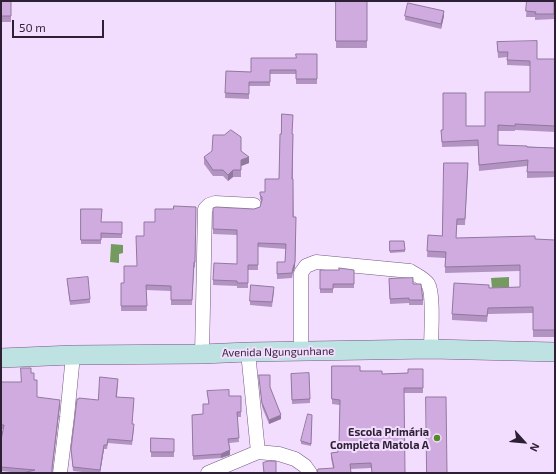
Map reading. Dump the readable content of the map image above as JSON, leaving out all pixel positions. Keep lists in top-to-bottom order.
{
  "streets": {
    "street": ["Avenida Ngungunhane"]
  },
  "places": ["Escola Primária Completa Matola A"],
  "scale_bar": "50 m",
  "north": "bottom right"
}
